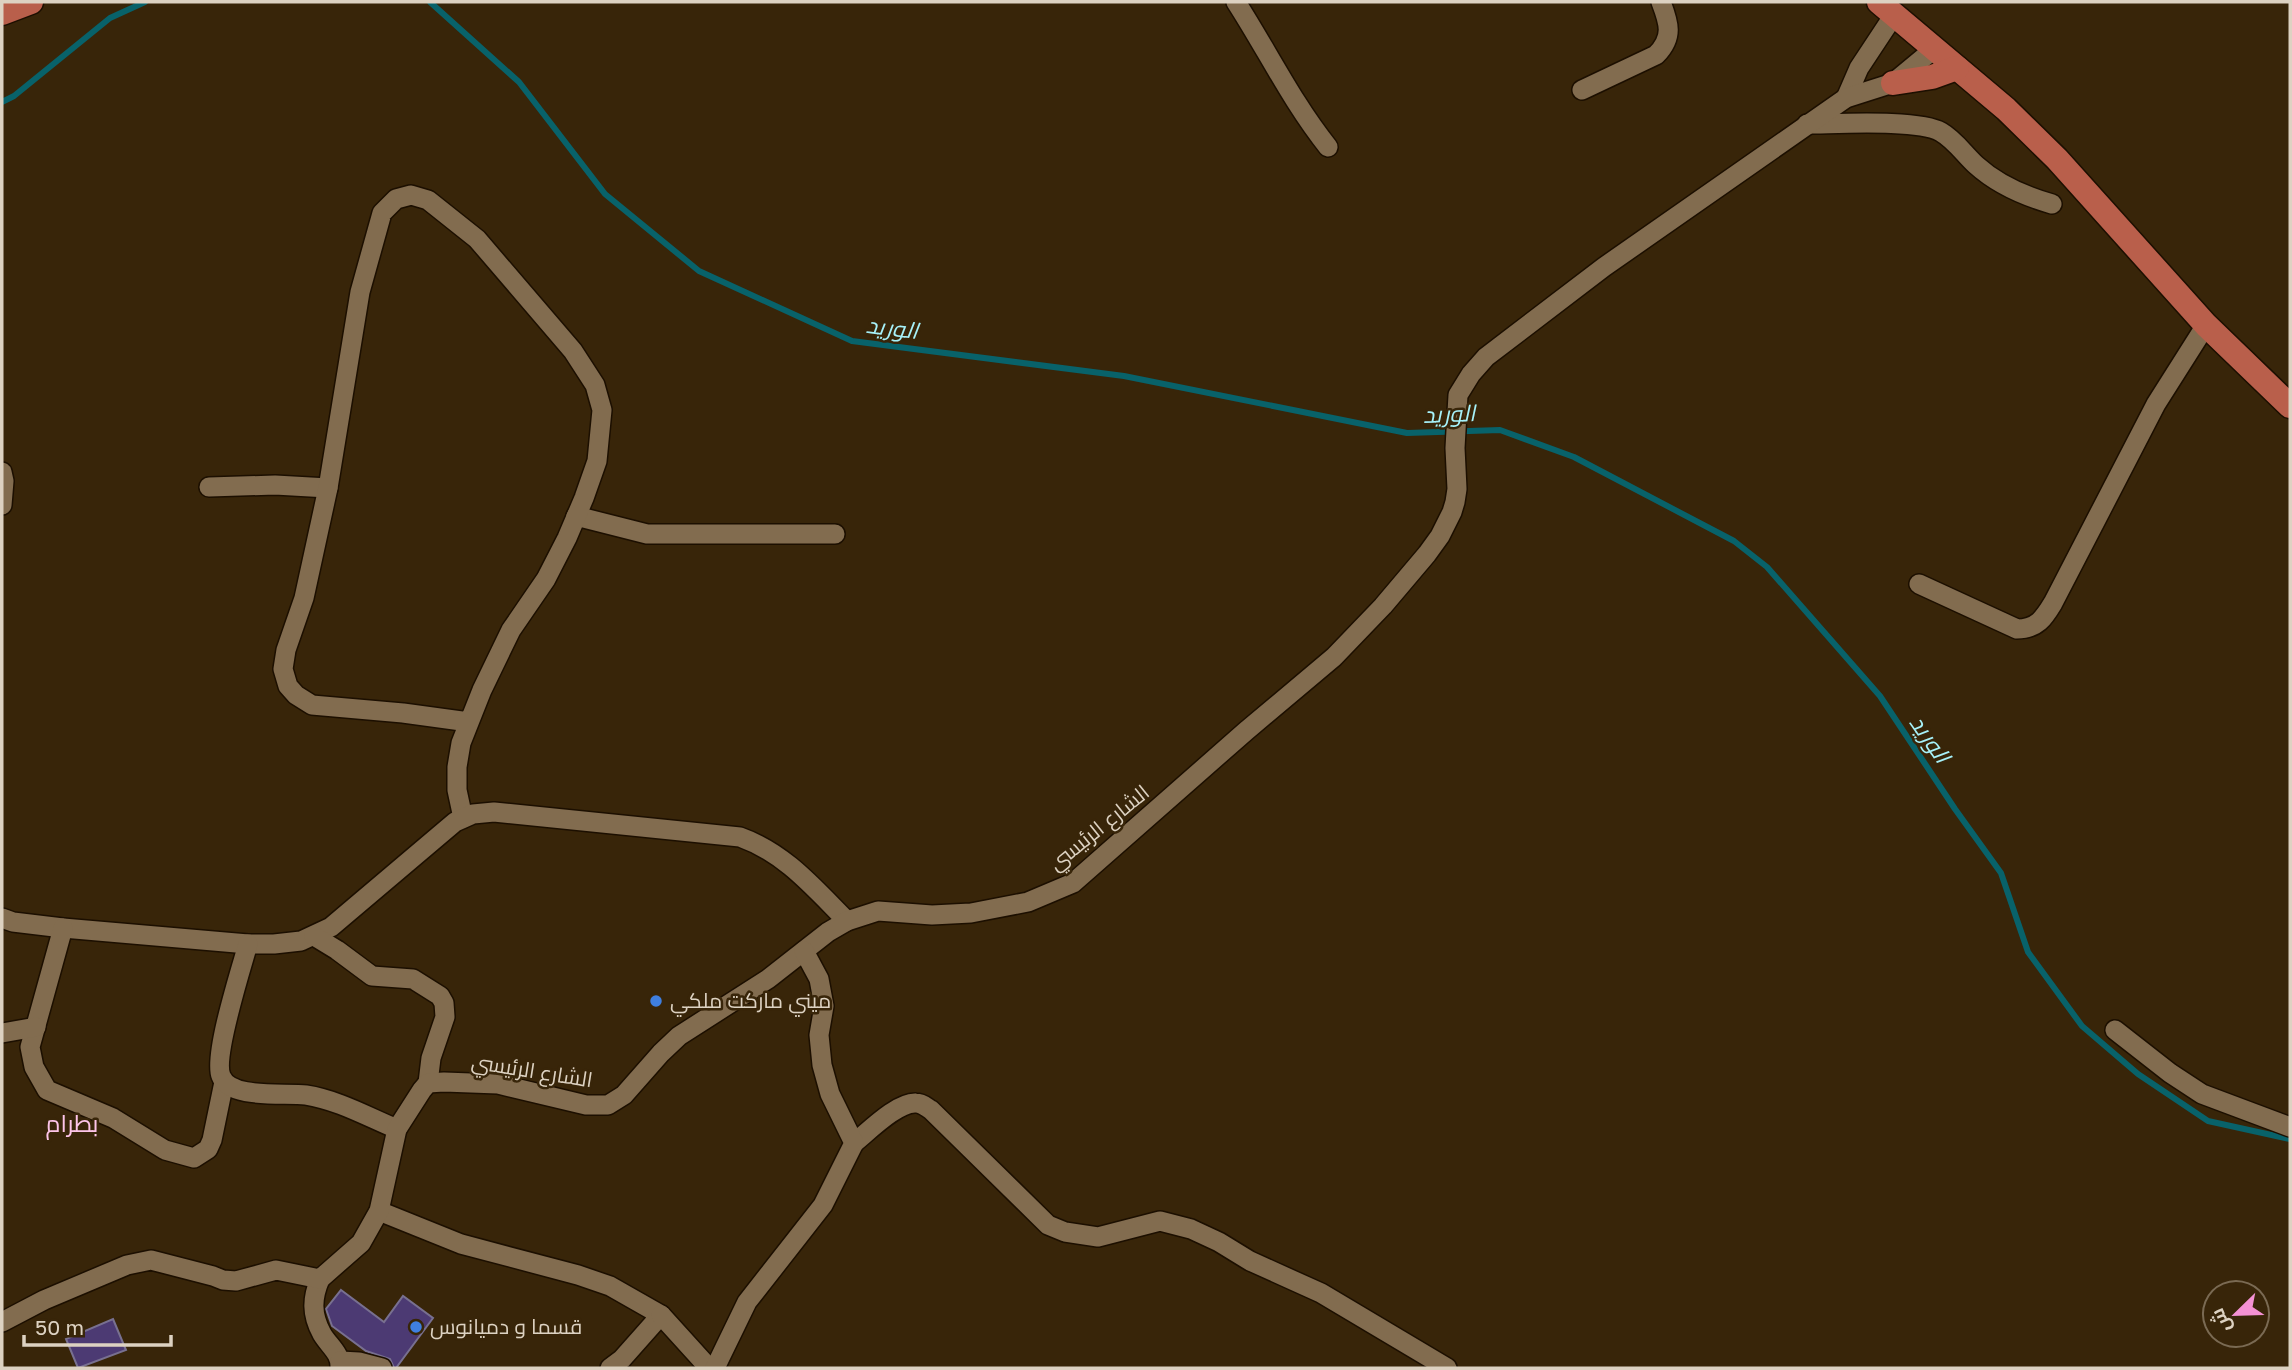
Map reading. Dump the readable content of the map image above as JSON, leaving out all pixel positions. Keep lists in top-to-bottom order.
{
  "streets": {
    "street": ["الشارع الرئيسي"]
  },
  "districts": ["بطرام"],
  "water": ["الوريد"],
  "places": ["ميني ماركت ملكي", "قسما و دميانوس"],
  "scale_bar": "50 m",
  "north": "bottom left"
}
